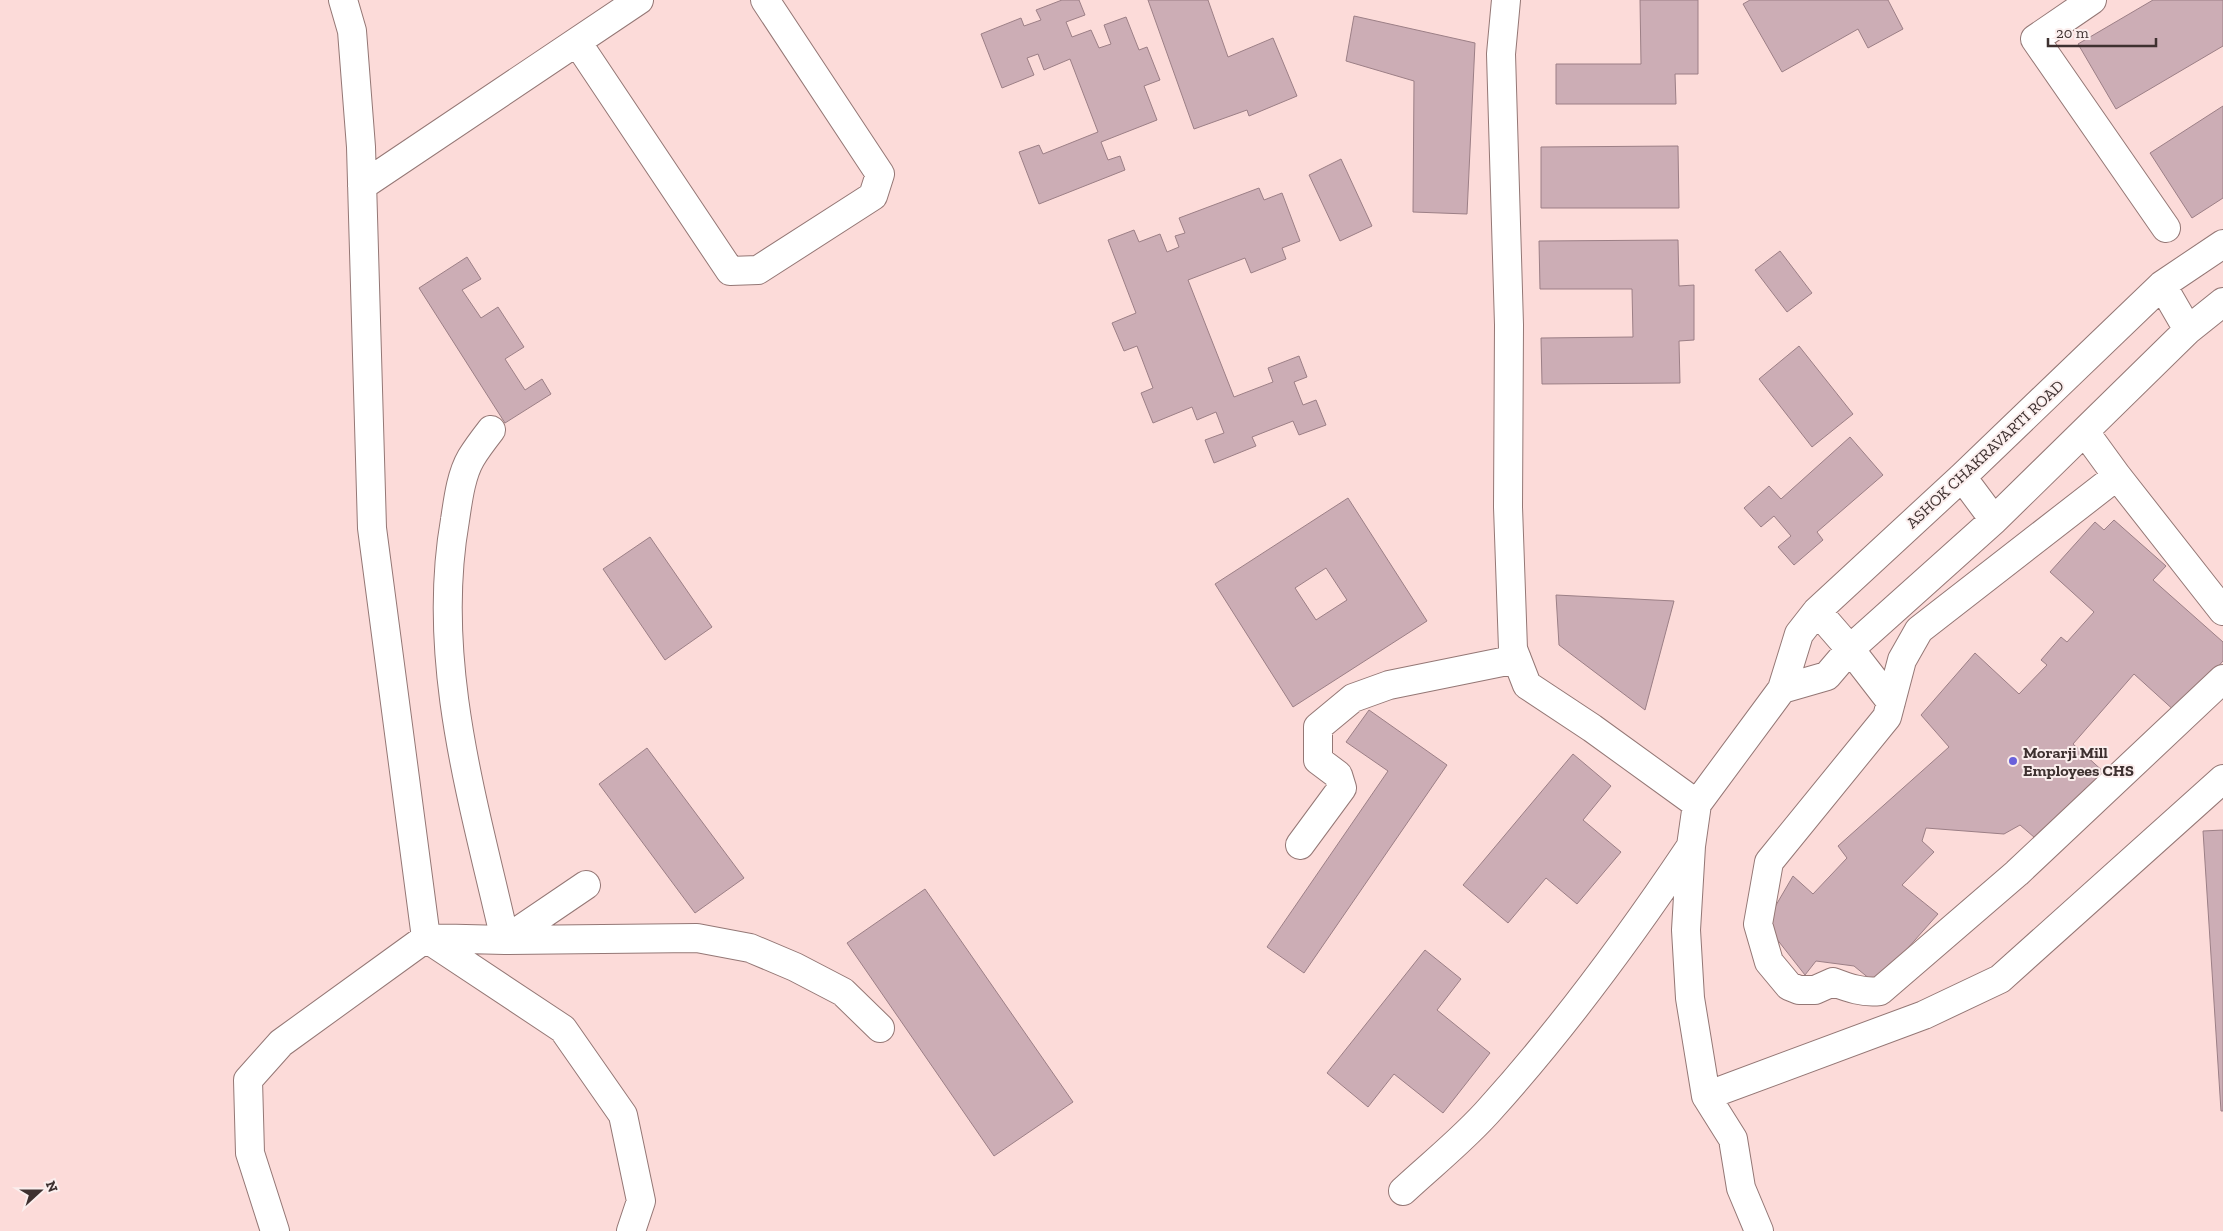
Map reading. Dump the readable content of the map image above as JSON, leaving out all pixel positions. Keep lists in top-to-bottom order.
{
  "streets": {
    "street": ["ASHOK CHAKRAVARTI ROAD"]
  },
  "places": ["Morarji Mill Employees CHS"],
  "scale_bar": "20 m",
  "north": "right"
}
